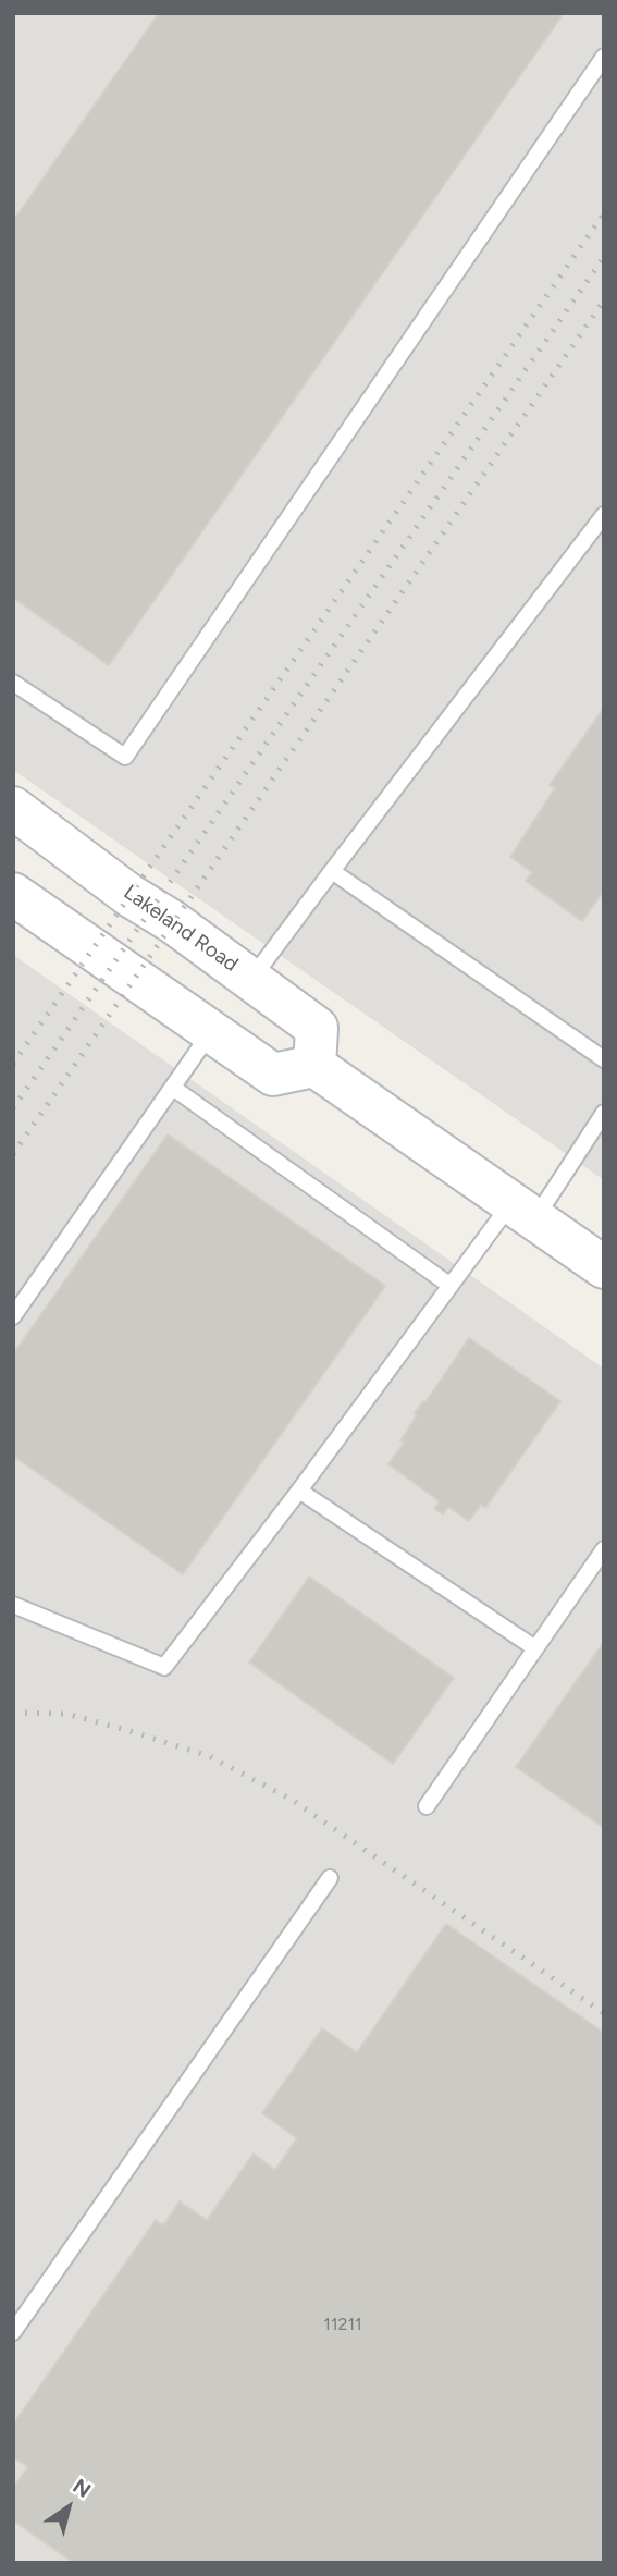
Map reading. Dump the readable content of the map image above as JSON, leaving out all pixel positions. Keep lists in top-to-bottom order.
{
  "streets": {
    "street": ["Lakeland Road"]
  },
  "house_numbers": ["11211"],
  "north": "top right"
}
